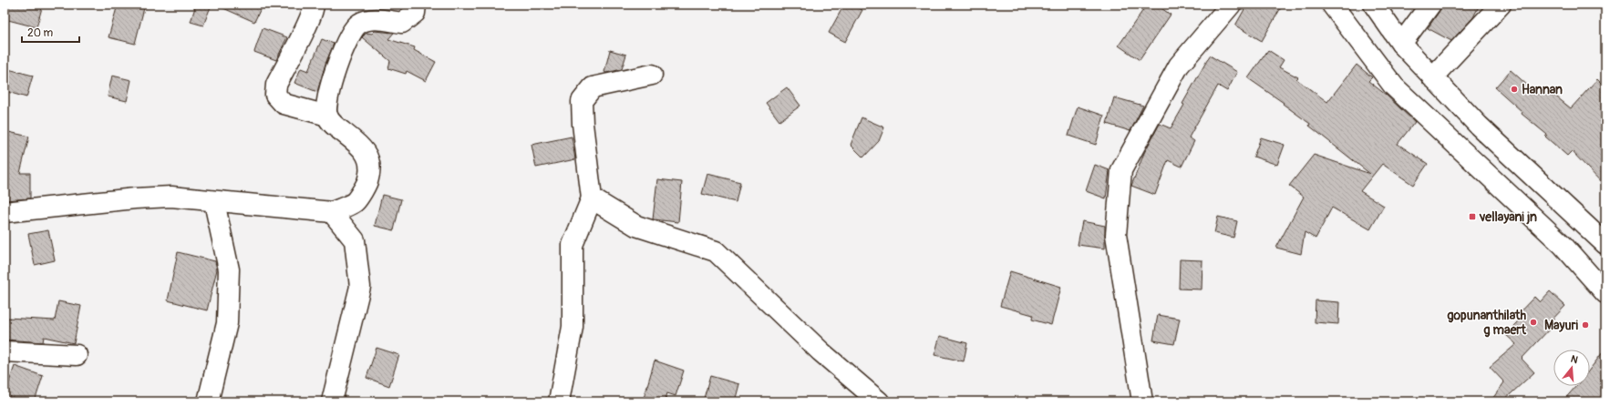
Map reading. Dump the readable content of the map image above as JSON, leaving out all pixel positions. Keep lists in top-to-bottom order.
{
  "places": {
    "other": ["Hannan", "gopunanthilath g maert", "Mayuri"],
    "transit": ["vellayani jn"]
  },
  "scale_bar": "20 m",
  "north": "top"
}
